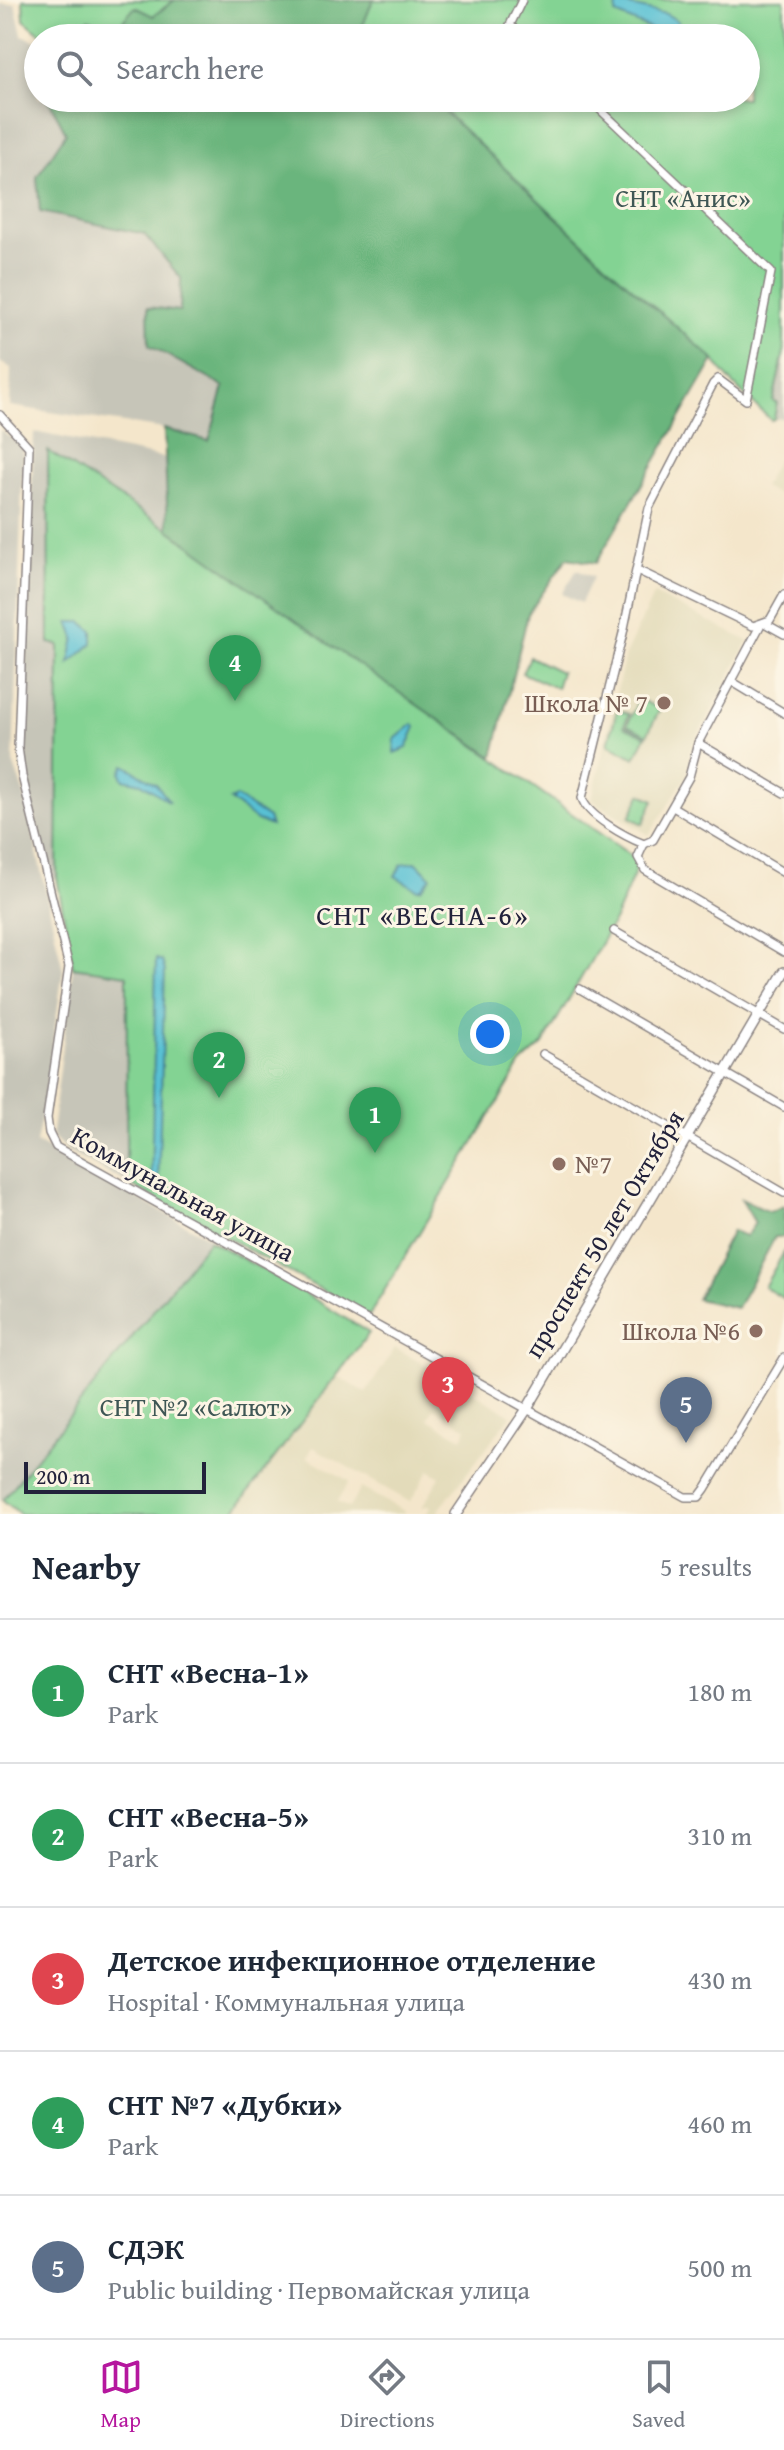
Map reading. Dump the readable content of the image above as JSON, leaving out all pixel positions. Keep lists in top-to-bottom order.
{
  "streets": {
    "main road": ["проспект 50 лет Октября"],
    "street": ["Коммунальная улица"]
  },
  "crossings": [
    ["Коммунальная улица", "проспект 50 лет Октября"]
  ],
  "districts": ["СНТ «ВЕСНА-6»"],
  "parks": ["СНТ «Анис»", "СНТ №2 «Салют»"],
  "places": ["Школа № 7", "№7", "Школа №6"],
  "scale_bar": "200 m",
  "page": {
    "search": "Search here",
    "pins": [
      "4",
      "2",
      "1",
      "3",
      "5"
    ],
    "scale": "200 m",
    "heading": ["Nearby", "5 results"],
    "list": [
      {
        "mark": "1",
        "name": "СНТ «Весна-1»",
        "note": "Park",
        "value": "180 m"
      },
      {
        "mark": "2",
        "name": "СНТ «Весна-5»",
        "note": "Park",
        "value": "310 m"
      },
      {
        "mark": "3",
        "name": "Детское инфекционное отделение",
        "note": "Hospital · Коммунальная улица",
        "value": "430 m"
      },
      {
        "mark": "4",
        "name": "СНТ №7 «Дубки»",
        "note": "Park",
        "value": "460 m"
      },
      {
        "mark": "5",
        "name": "СДЭК",
        "note": "Public building · Первомайская улица",
        "value": "500 m"
      }
    ],
    "nav": ["Map", "Directions", "Saved"]
  }
}
